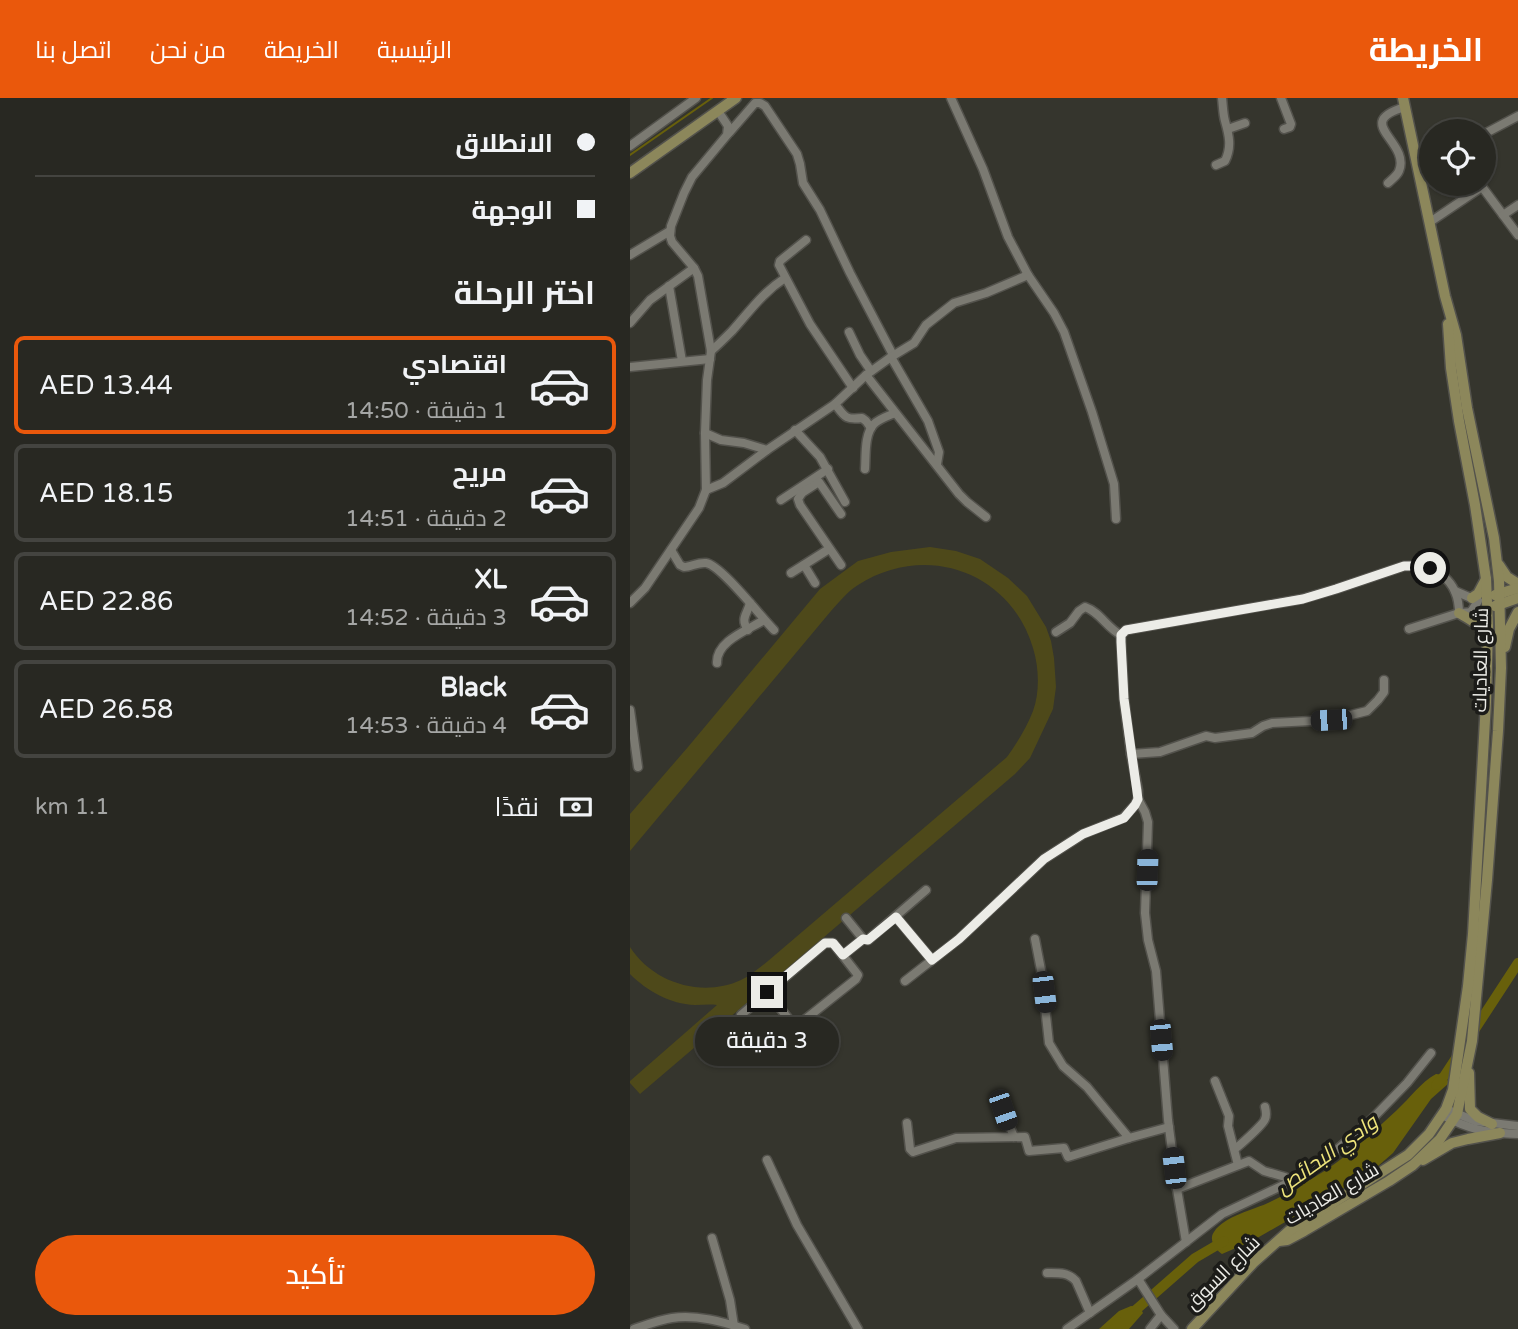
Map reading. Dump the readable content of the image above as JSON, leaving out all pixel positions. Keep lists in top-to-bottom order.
{
  "streets": {
    "main road": ["شارع العاديات", "شارع السوق"]
  },
  "crossings": [
    ["شارع العاديات", "شارع السوق"]
  ],
  "water": ["وادي البحائص"],
  "page": {
    "header": "الخريطة",
    "nav": [
      "الرئيسية",
      "الخريطة",
      "من نحن",
      "اتصل بنا"
    ],
    "banner": ["الانطلاق", "الوجهة"],
    "heading": "اختر الرحلة",
    "list": [
      {
        "name": "اقتصادي",
        "note": "1 دقيقة · 14:50",
        "value": "AED 13.44"
      },
      {
        "name": "مريح",
        "note": "2 دقيقة · 14:51",
        "value": "AED 18.15"
      },
      {
        "name": "XL",
        "note": "3 دقيقة · 14:52",
        "value": "AED 22.86"
      },
      {
        "name": "Black",
        "note": "4 دقيقة · 14:53",
        "value": "AED 26.58"
      }
    ],
    "pay": ["نقدًا", "1.1 km"],
    "bubble": "3 دقيقة",
    "buttons": "تأكيد"
  }
}
